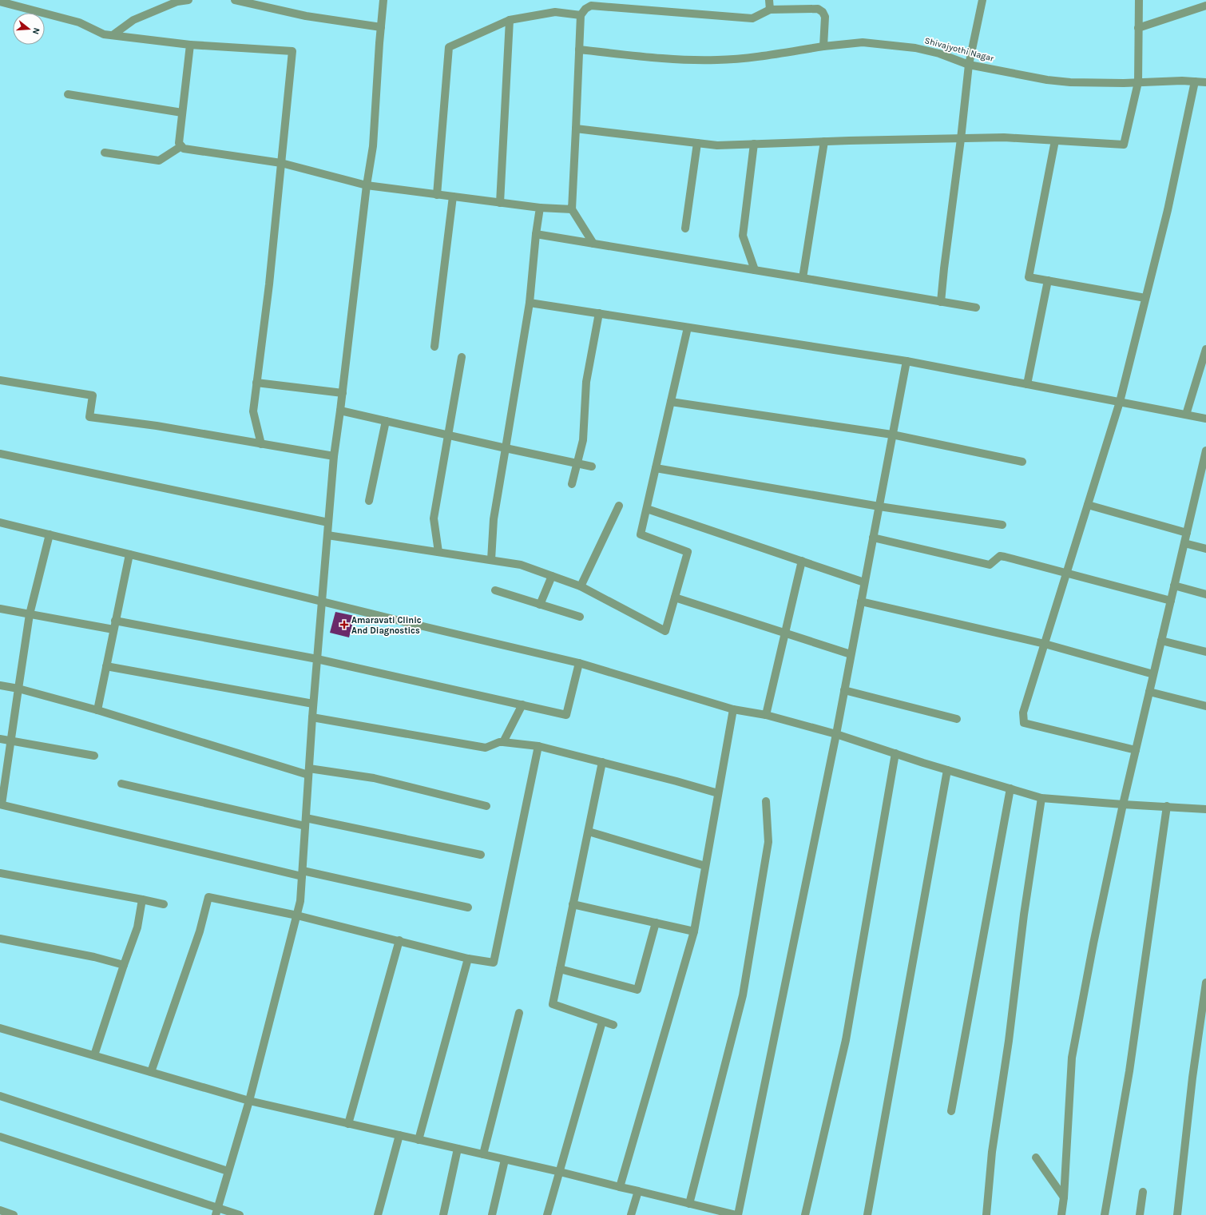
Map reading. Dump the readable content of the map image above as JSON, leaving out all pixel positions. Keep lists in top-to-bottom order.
{
  "streets": {
    "street": ["Shivajyothi Nagar"]
  },
  "places": {
    "health": ["Amaravati Clinic And Diagnostics"]
  },
  "north": "right"
}
